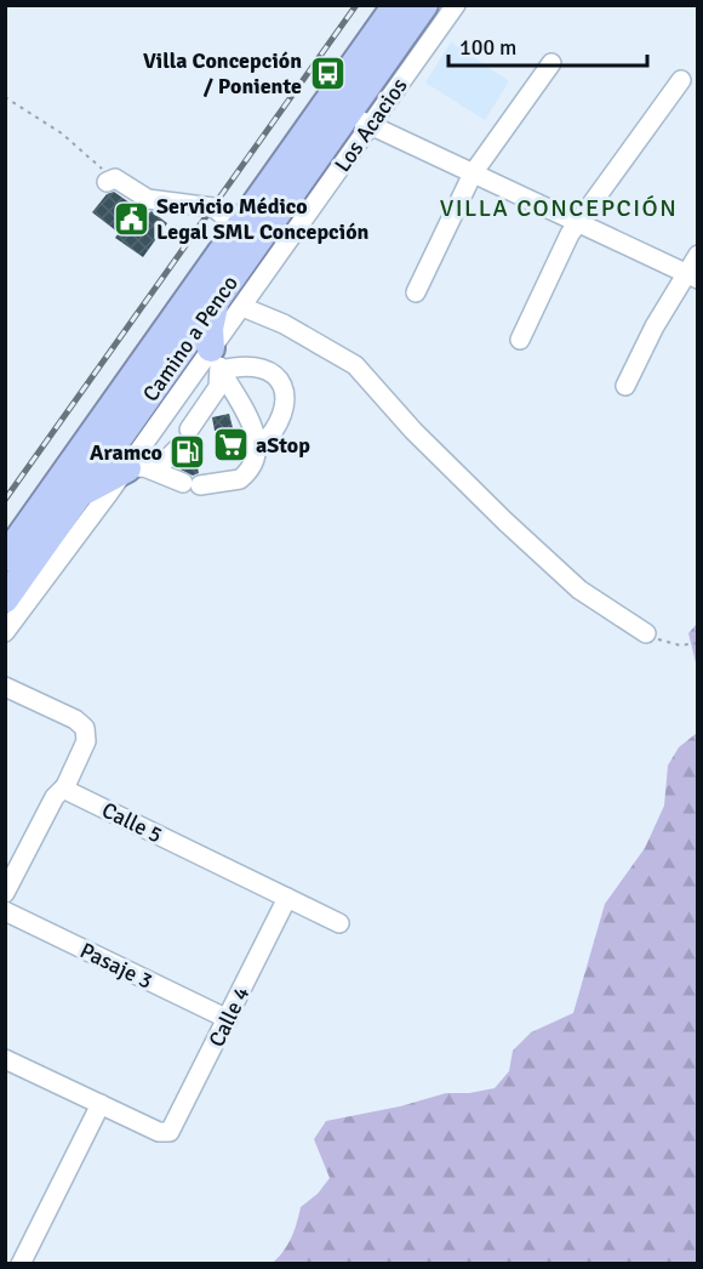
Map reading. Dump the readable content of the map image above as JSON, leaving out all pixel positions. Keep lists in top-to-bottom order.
{
  "streets": {
    "highway": ["Camino a Penco"],
    "street": [
      "Los Acacios",
      "Calle 5",
      "Pasaje 3",
      "Calle 4"
    ]
  },
  "crossings": [
    ["Los Acacios", "Camino a Penco"],
    ["Calle 5", "Calle 4"],
    ["Pasaje 3", "Calle 4"]
  ],
  "districts": ["VILLA CONCEPCIÓN"],
  "places": {
    "bus stop": ["Villa Concepción / Poniente"],
    "public building": ["Servicio Médico Legal SML Concepción"],
    "supermarket": ["aStop"],
    "fuel station": ["Aramco"]
  },
  "scale_bar": "100 m"
}
